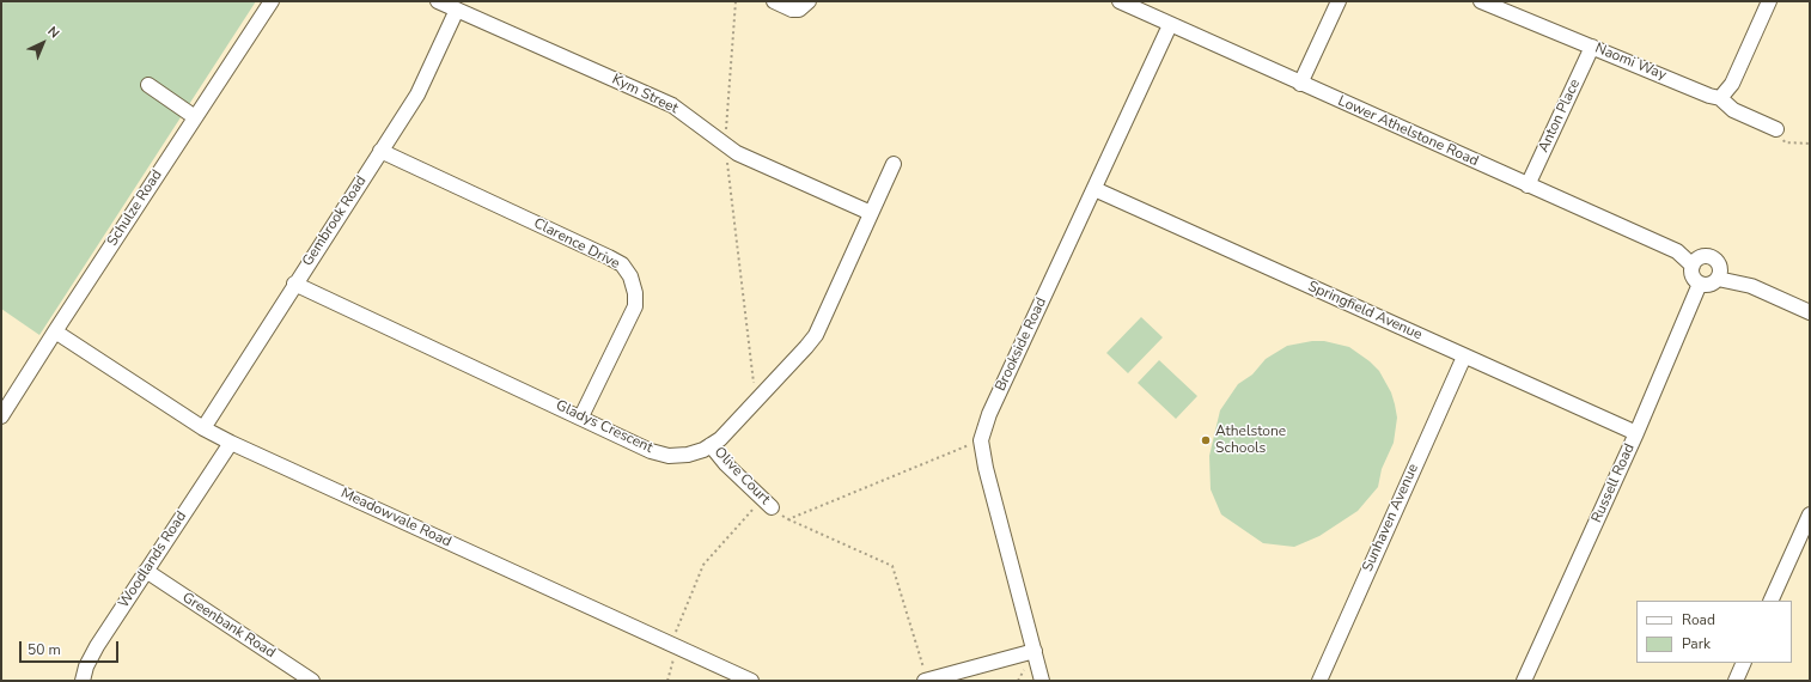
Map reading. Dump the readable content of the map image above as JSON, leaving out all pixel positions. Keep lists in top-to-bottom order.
{
  "streets": {
    "street": [
      "Naomi Way",
      "Kym Street",
      "Anton Place",
      "Lower Athelstone Road",
      "Schulze Road",
      "Gembrook Road",
      "Clarence Drive",
      "Springfield Avenue",
      "Brookside Road",
      "Gladys Crescent",
      "Olive Court",
      "Russell Road",
      "Meadowvale Road",
      "Sunhaven Avenue",
      "Woodlands Road",
      "Greenbank Road"
    ]
  },
  "crossings": [
    ["Naomi Way", "Anton Place"],
    ["Kym Street", "Gembrook Road"],
    ["Kym Street", "Gladys Crescent"],
    ["Anton Place", "Lower Athelstone Road"],
    ["Lower Athelstone Road", "Brookside Road"],
    ["Lower Athelstone Road", "Russell Road"],
    ["Schulze Road", "Meadowvale Road"],
    ["Gembrook Road", "Clarence Drive"],
    ["Gembrook Road", "Gladys Crescent"],
    ["Gembrook Road", "Meadowvale Road"],
    ["Clarence Drive", "Gladys Crescent"],
    ["Springfield Avenue", "Brookside Road"],
    ["Springfield Avenue", "Russell Road"],
    ["Springfield Avenue", "Sunhaven Avenue"],
    ["Gladys Crescent", "Olive Court"],
    ["Meadowvale Road", "Woodlands Road"],
    ["Woodlands Road", "Greenbank Road"]
  ],
  "places": ["Athelstone Schools"],
  "legend": ["Road", "Park"],
  "scale_bar": "50 m",
  "north": "top right"
}
